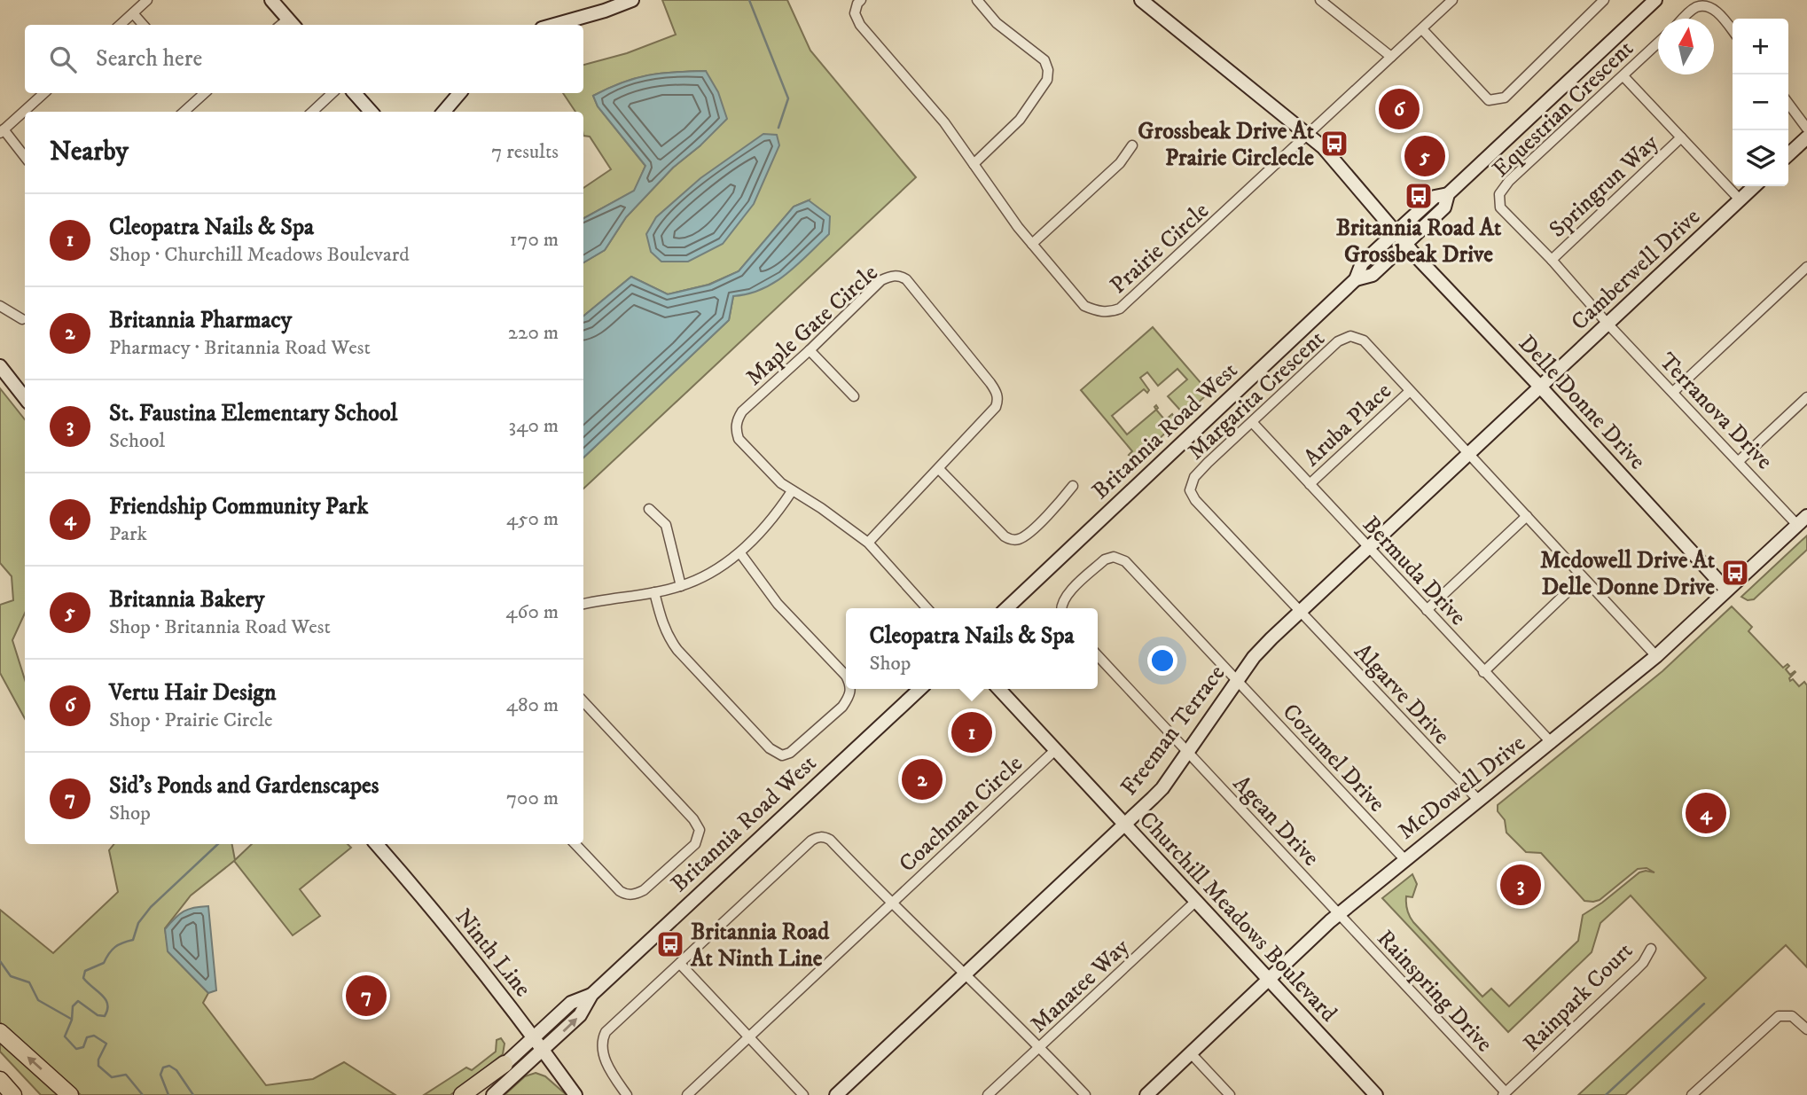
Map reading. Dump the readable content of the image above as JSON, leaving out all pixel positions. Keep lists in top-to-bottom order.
{
  "streets": {
    "street": [
      "Equestrian Crescent",
      "Springrun Way",
      "Prairie Circle",
      "Camberwell Drive",
      "Maple Gate Circle",
      "Margarita Crescent",
      "Delle Donne Drive",
      "Terranova Drive",
      "Aruba Place",
      "Britannia Road West",
      "Bermuda Drive",
      "Algarve Drive",
      "Freeman Terrace",
      "Cozumel Drive",
      "McDowell Drive",
      "Coachman Circle",
      "Agean Drive",
      "Churchill Meadows Boulevard",
      "Ninth Line",
      "Manatee Way",
      "Rainspring Drive",
      "Rainpark Court"
    ]
  },
  "crossings": [
    ["Equestrian Crescent", "Springrun Way"],
    ["Equestrian Crescent", "Camberwell Drive"],
    ["Equestrian Crescent", "Terranova Drive"],
    ["Prairie Circle", "Delle Donne Drive"],
    ["Camberwell Drive", "Delle Donne Drive"],
    ["Camberwell Drive", "Terranova Drive"],
    ["Camberwell Drive", "Freeman Terrace"],
    ["Margarita Crescent", "Aruba Place"],
    ["Margarita Crescent", "Bermuda Drive"],
    ["Margarita Crescent", "Algarve Drive"],
    ["Margarita Crescent", "Freeman Terrace"],
    ["Delle Donne Drive", "Britannia Road West"],
    ["Delle Donne Drive", "Freeman Terrace"],
    ["Delle Donne Drive", "McDowell Drive"],
    ["Terranova Drive", "McDowell Drive"],
    ["Aruba Place", "Bermuda Drive"],
    ["Britannia Road West", "Ninth Line"],
    ["Bermuda Drive", "Freeman Terrace"],
    ["Bermuda Drive", "McDowell Drive"],
    ["Algarve Drive", "Freeman Terrace"],
    ["Algarve Drive", "McDowell Drive"],
    ["Freeman Terrace", "Cozumel Drive"],
    ["Freeman Terrace", "Agean Drive"],
    ["Freeman Terrace", "Churchill Meadows Boulevard"],
    ["Cozumel Drive", "McDowell Drive"],
    ["McDowell Drive", "Agean Drive"],
    ["McDowell Drive", "Churchill Meadows Boulevard"],
    ["McDowell Drive", "Rainspring Drive"],
    ["Coachman Circle", "Churchill Meadows Boulevard"],
    ["Agean Drive", "Rainspring Drive"],
    ["Churchill Meadows Boulevard", "Manatee Way"],
    ["Rainspring Drive", "Rainpark Court"]
  ],
  "places": {
    "bus stop": [
      "Grossbeak Drive At Prairie Circlecle",
      "Britannia Road At Grossbeak Drive",
      "Mcdowell Drive At Delle Donne Drive",
      "Britannia Road At Ninth Line"
    ]
  },
  "north": "top",
  "page": {
    "map_buttons": ["+", "−"],
    "search": "Search here",
    "pins": [
      "6",
      "5",
      "1",
      "2",
      "4",
      "3",
      "7"
    ],
    "heading": ["Nearby", "7 results"],
    "list": [
      {
        "mark": "1",
        "name": "Cleopatra Nails & Spa",
        "note": "Shop · Churchill Meadows Boulevard",
        "value": "170 m"
      },
      {
        "mark": "2",
        "name": "Britannia Pharmacy",
        "note": "Pharmacy · Britannia Road West",
        "value": "220 m"
      },
      {
        "mark": "3",
        "name": "St. Faustina Elementary School",
        "note": "School",
        "value": "340 m"
      },
      {
        "mark": "4",
        "name": "Friendship Community Park",
        "note": "Park",
        "value": "450 m"
      },
      {
        "mark": "5",
        "name": "Britannia Bakery",
        "note": "Shop · Britannia Road West",
        "value": "460 m"
      },
      {
        "mark": "6",
        "name": "Vertu Hair Design",
        "note": "Shop · Prairie Circle",
        "value": "480 m"
      },
      {
        "mark": "7",
        "name": "Sid's Ponds and Gardenscapes",
        "note": "Shop",
        "value": "700 m"
      }
    ],
    "popup": ["Cleopatra Nails & Spa", "Shop"]
  }
}
